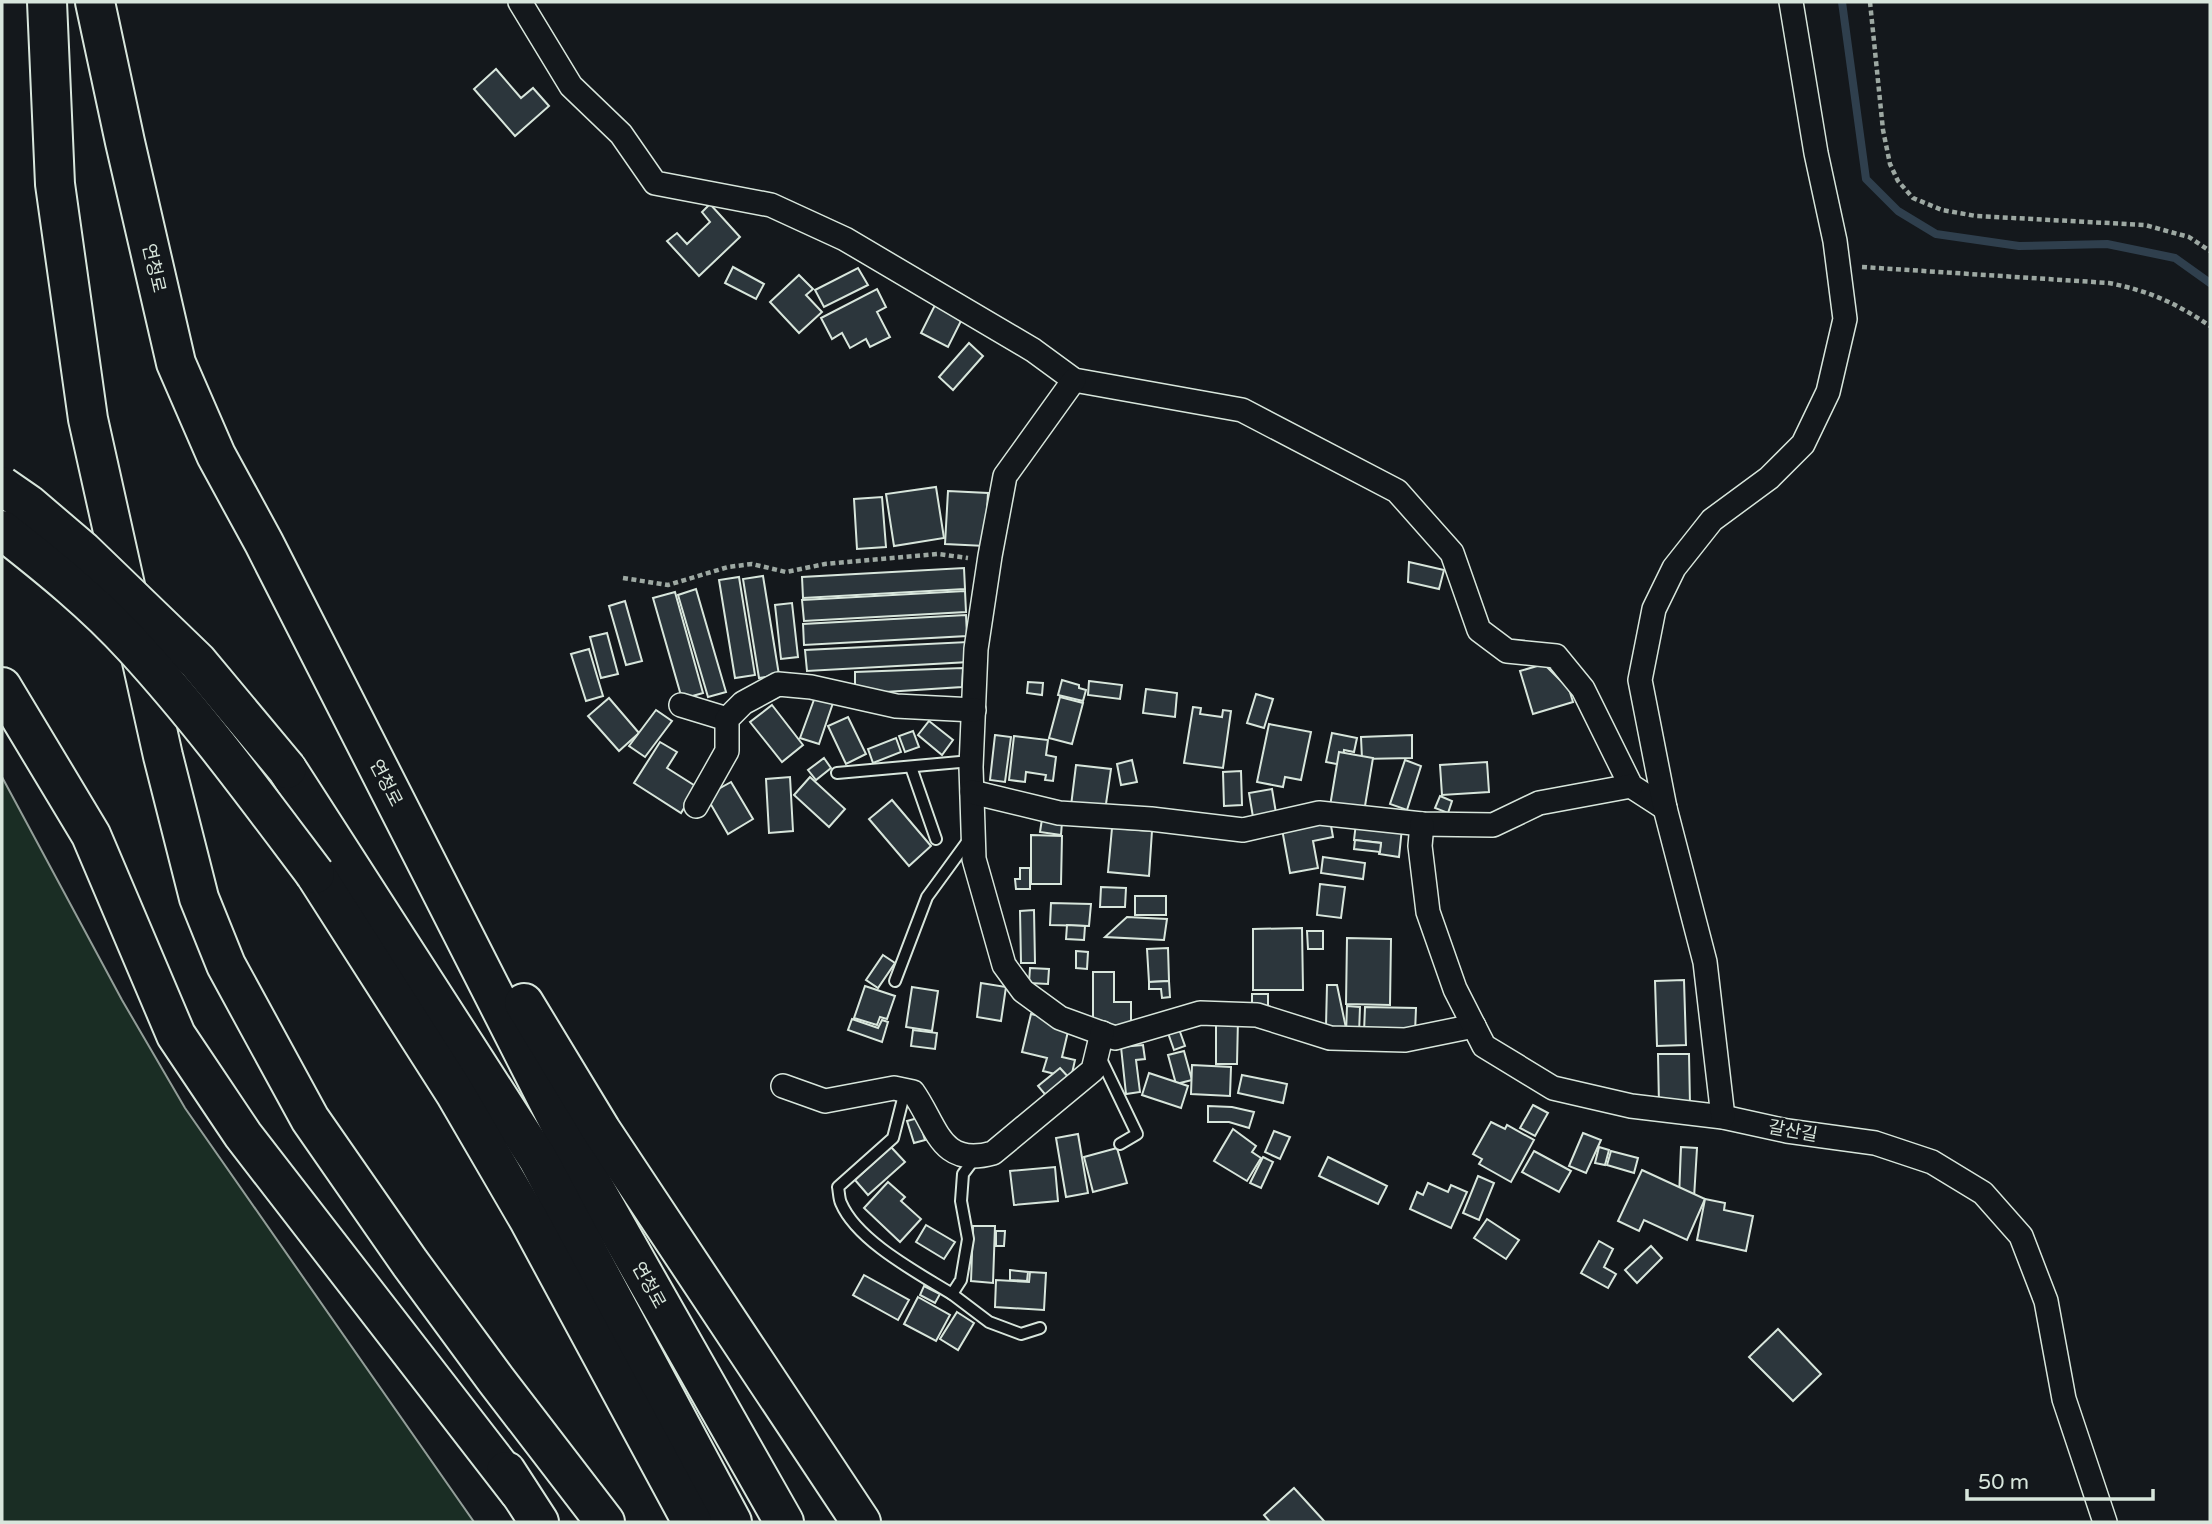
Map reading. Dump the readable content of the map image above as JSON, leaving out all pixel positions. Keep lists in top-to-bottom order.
{
  "streets": {
    "highway": ["연청로"],
    "street": ["갈산길"]
  },
  "scale_bar": "50 m"
}
